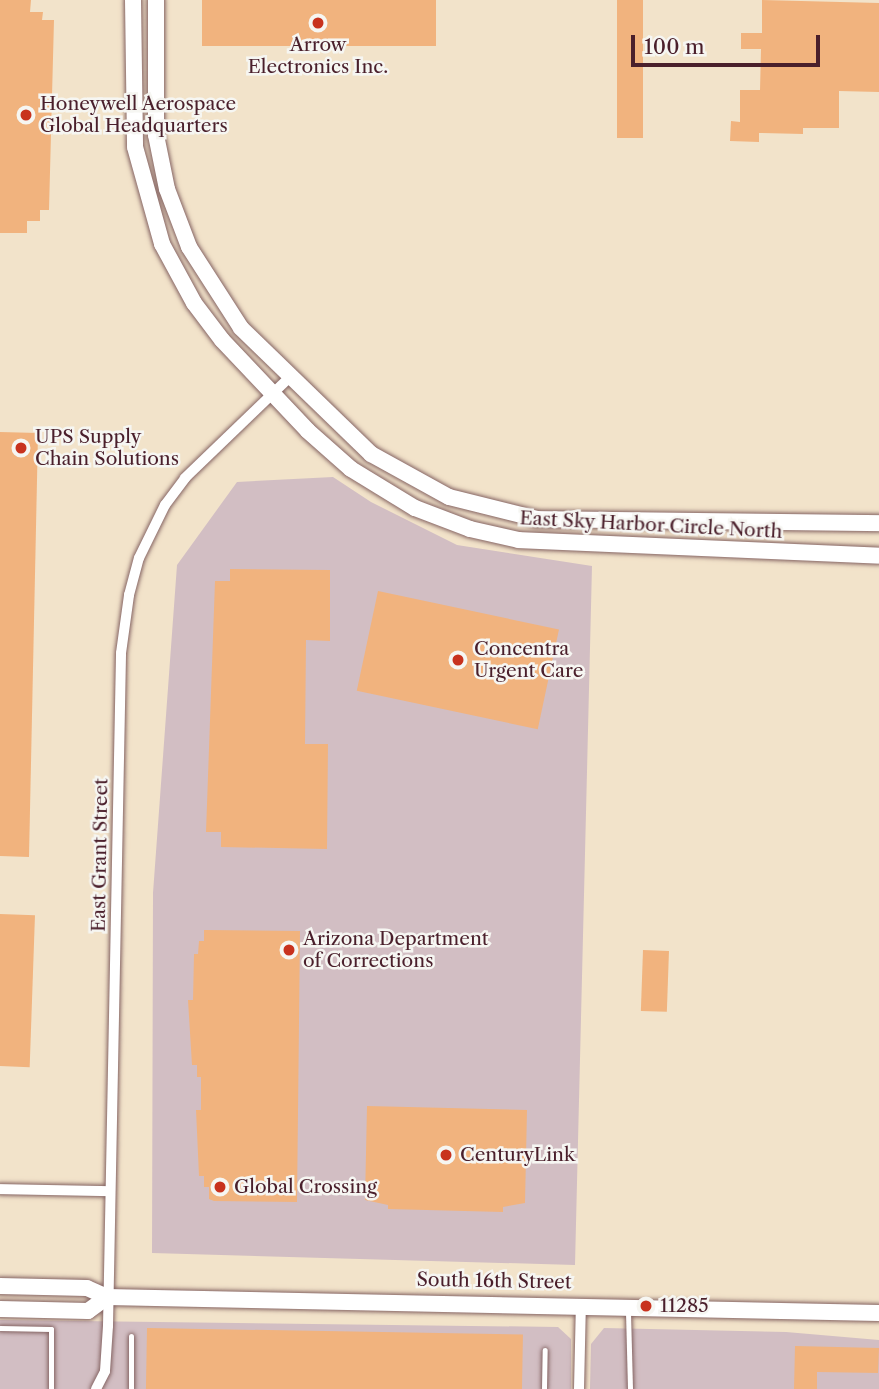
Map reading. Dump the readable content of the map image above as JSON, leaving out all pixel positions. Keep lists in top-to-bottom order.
{
  "streets": {
    "street": ["East Sky Harbor Circle North", "East Grant Street", "South 16th Street"]
  },
  "crossings": [
    ["East Sky Harbor Circle North", "East Grant Street"],
    ["East Grant Street", "South 16th Street"]
  ],
  "places": [
    "Arrow Electronics Inc.",
    "Honeywell Aerospace Global Headquarters",
    "UPS Supply Chain Solutions",
    "Concentra Urgent Care",
    "Arizona Department of Corrections",
    "CenturyLink",
    "Global Crossing",
    "11285"
  ],
  "scale_bar": "100 m"
}
